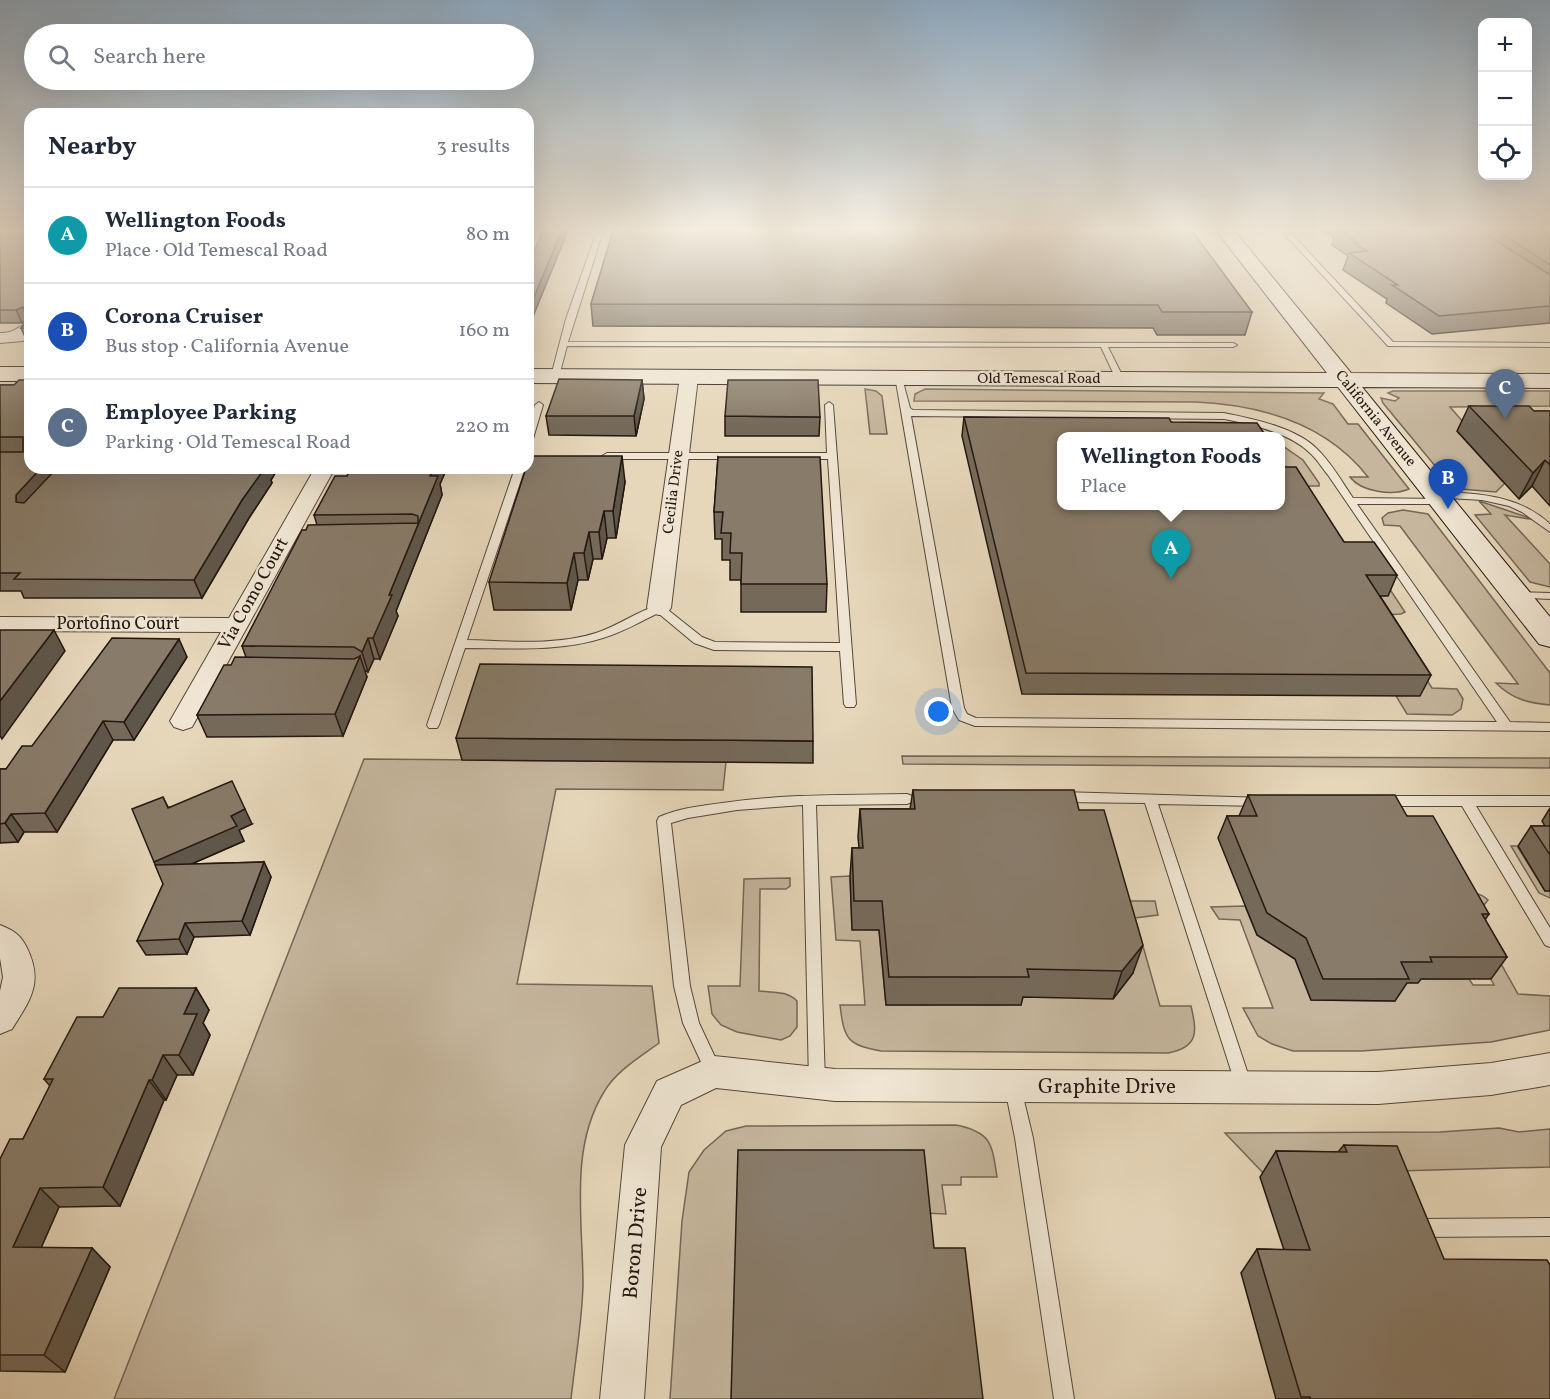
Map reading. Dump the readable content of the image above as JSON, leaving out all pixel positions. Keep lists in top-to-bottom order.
{
  "streets": {
    "street": [
      "Old Temescal Road",
      "California Avenue",
      "Cecilia Drive",
      "Via Como Court",
      "Portofino Court",
      "Graphite Drive",
      "Boron Drive"
    ]
  },
  "crossings": [
    ["Old Temescal Road", "California Avenue"],
    ["Old Temescal Road", "Cecilia Drive"],
    ["Via Como Court", "Portofino Court"],
    ["Graphite Drive", "Boron Drive"]
  ],
  "page": {
    "map_buttons": ["+", "−"],
    "search": "Search here",
    "heading": ["Nearby", "3 results"],
    "list": [
      {
        "mark": "A",
        "name": "Wellington Foods",
        "note": "Place · Old Temescal Road",
        "value": "80 m"
      },
      {
        "mark": "B",
        "name": "Corona Cruiser",
        "note": "Bus stop · California Avenue",
        "value": "160 m"
      },
      {
        "mark": "C",
        "name": "Employee Parking",
        "note": "Parking · Old Temescal Road",
        "value": "220 m"
      }
    ],
    "pins": ["C", "B", "A"],
    "popup": ["Wellington Foods", "Place"]
  }
}
